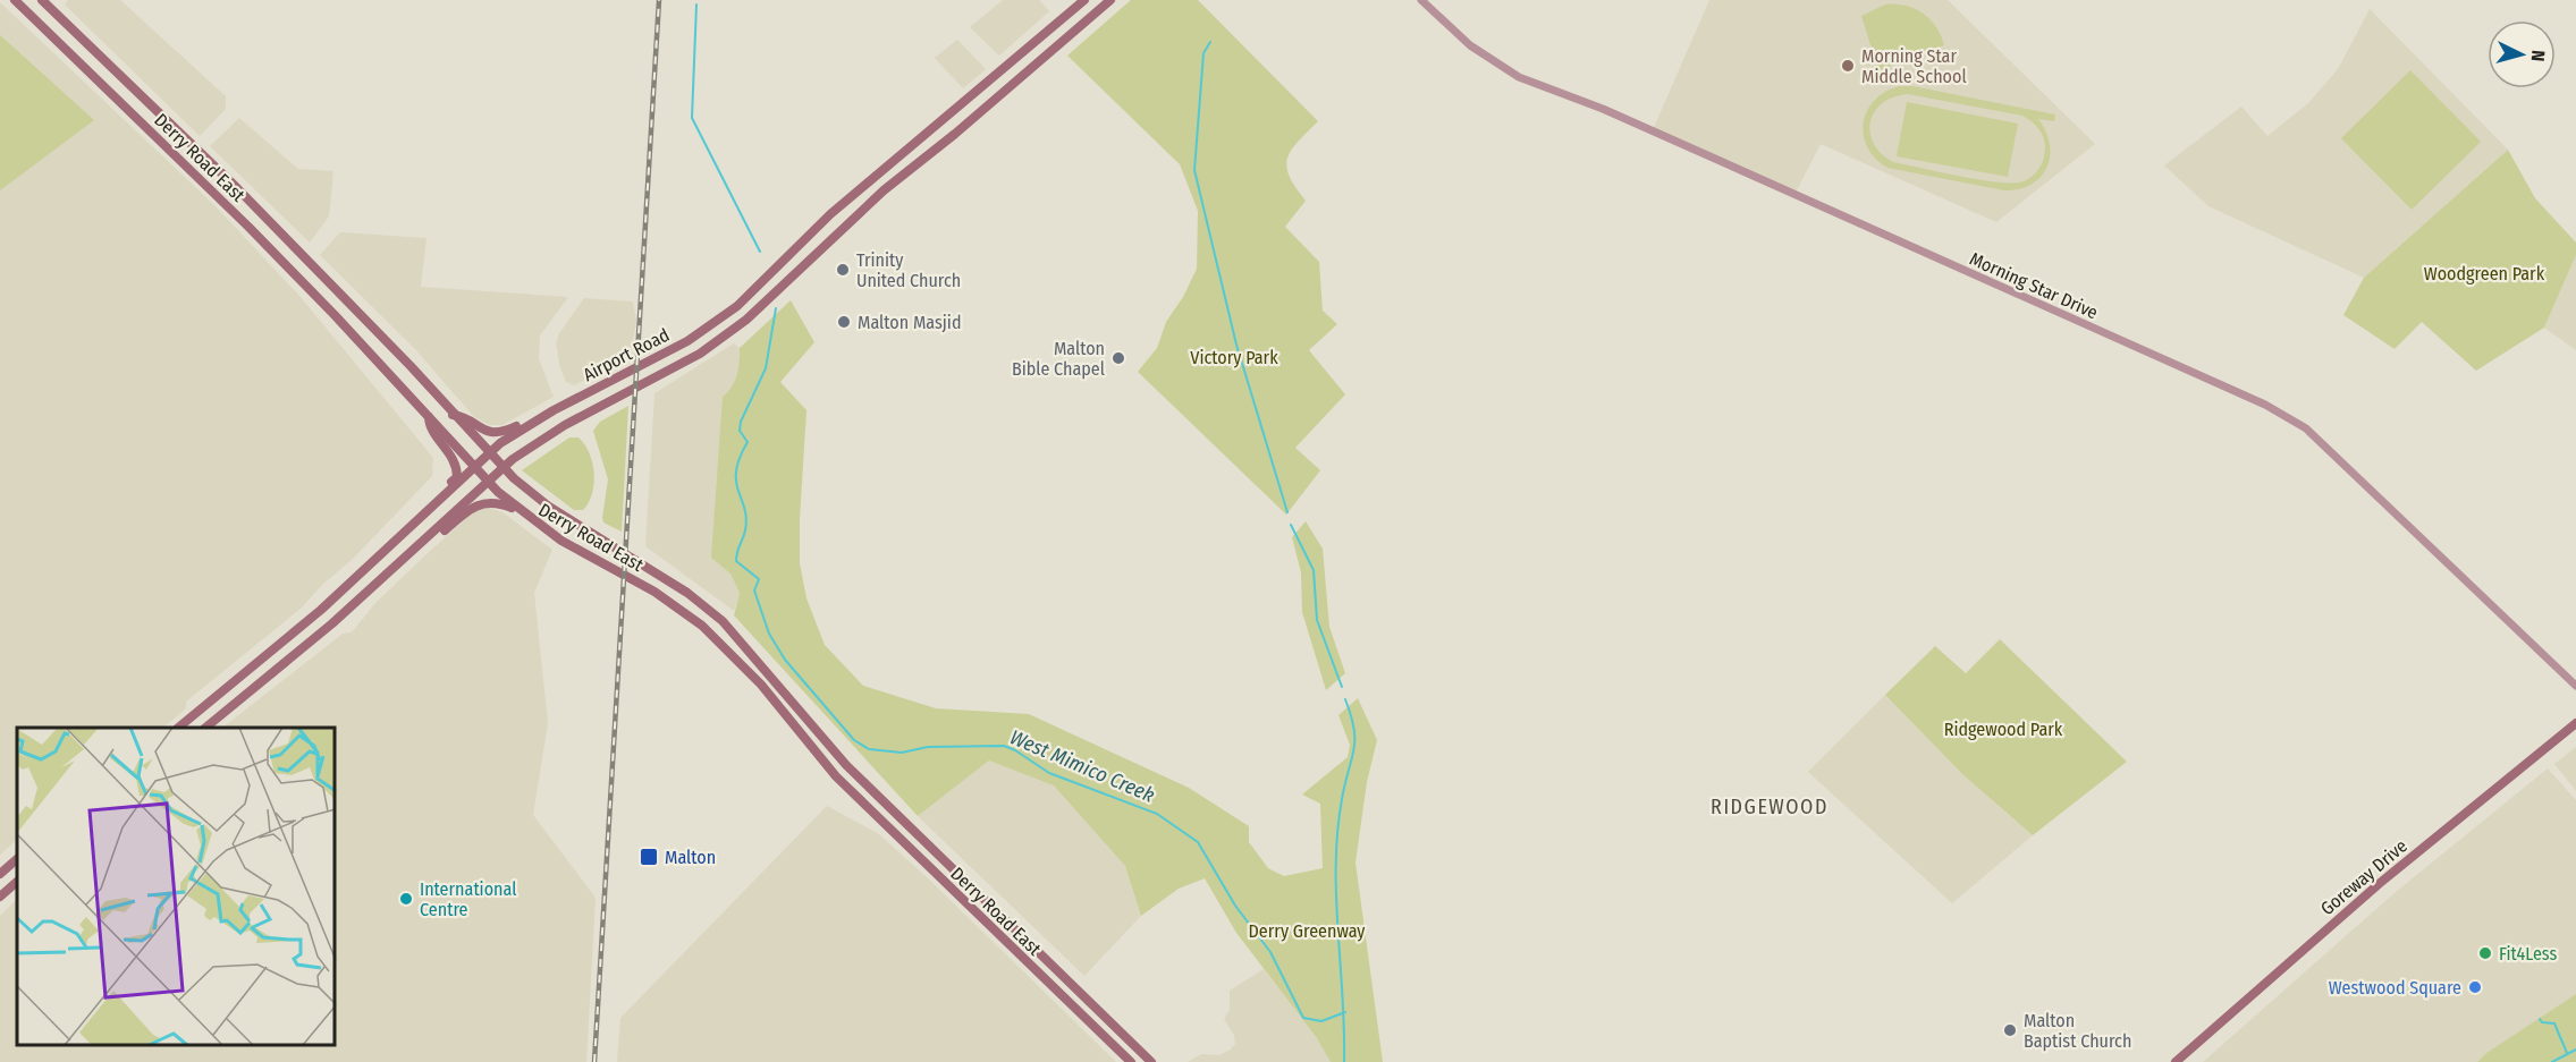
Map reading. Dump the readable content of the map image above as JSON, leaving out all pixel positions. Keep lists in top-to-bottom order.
{
  "streets": {
    "main road": ["Derry Road East", "Airport Road", "Goreway Drive"],
    "street": ["Morning Star Drive"]
  },
  "crossings": [
    ["Derry Road East", "Airport Road"]
  ],
  "districts": ["RIDGEWOOD"],
  "water": ["West Mimico Creek"],
  "parks": [
    "Woodgreen Park",
    "Victory Park",
    "Ridgewood Park",
    "Derry Greenway"
  ],
  "places": {
    "other": [
      "Morning Star Middle School",
      "Trinity United Church",
      "Malton Masjid",
      "Malton Bible Chapel",
      "International Centre",
      "Fit4Less",
      "Westwood Square",
      "Malton Baptist Church"
    ],
    "transit": ["Malton"]
  },
  "north": "right"
}
